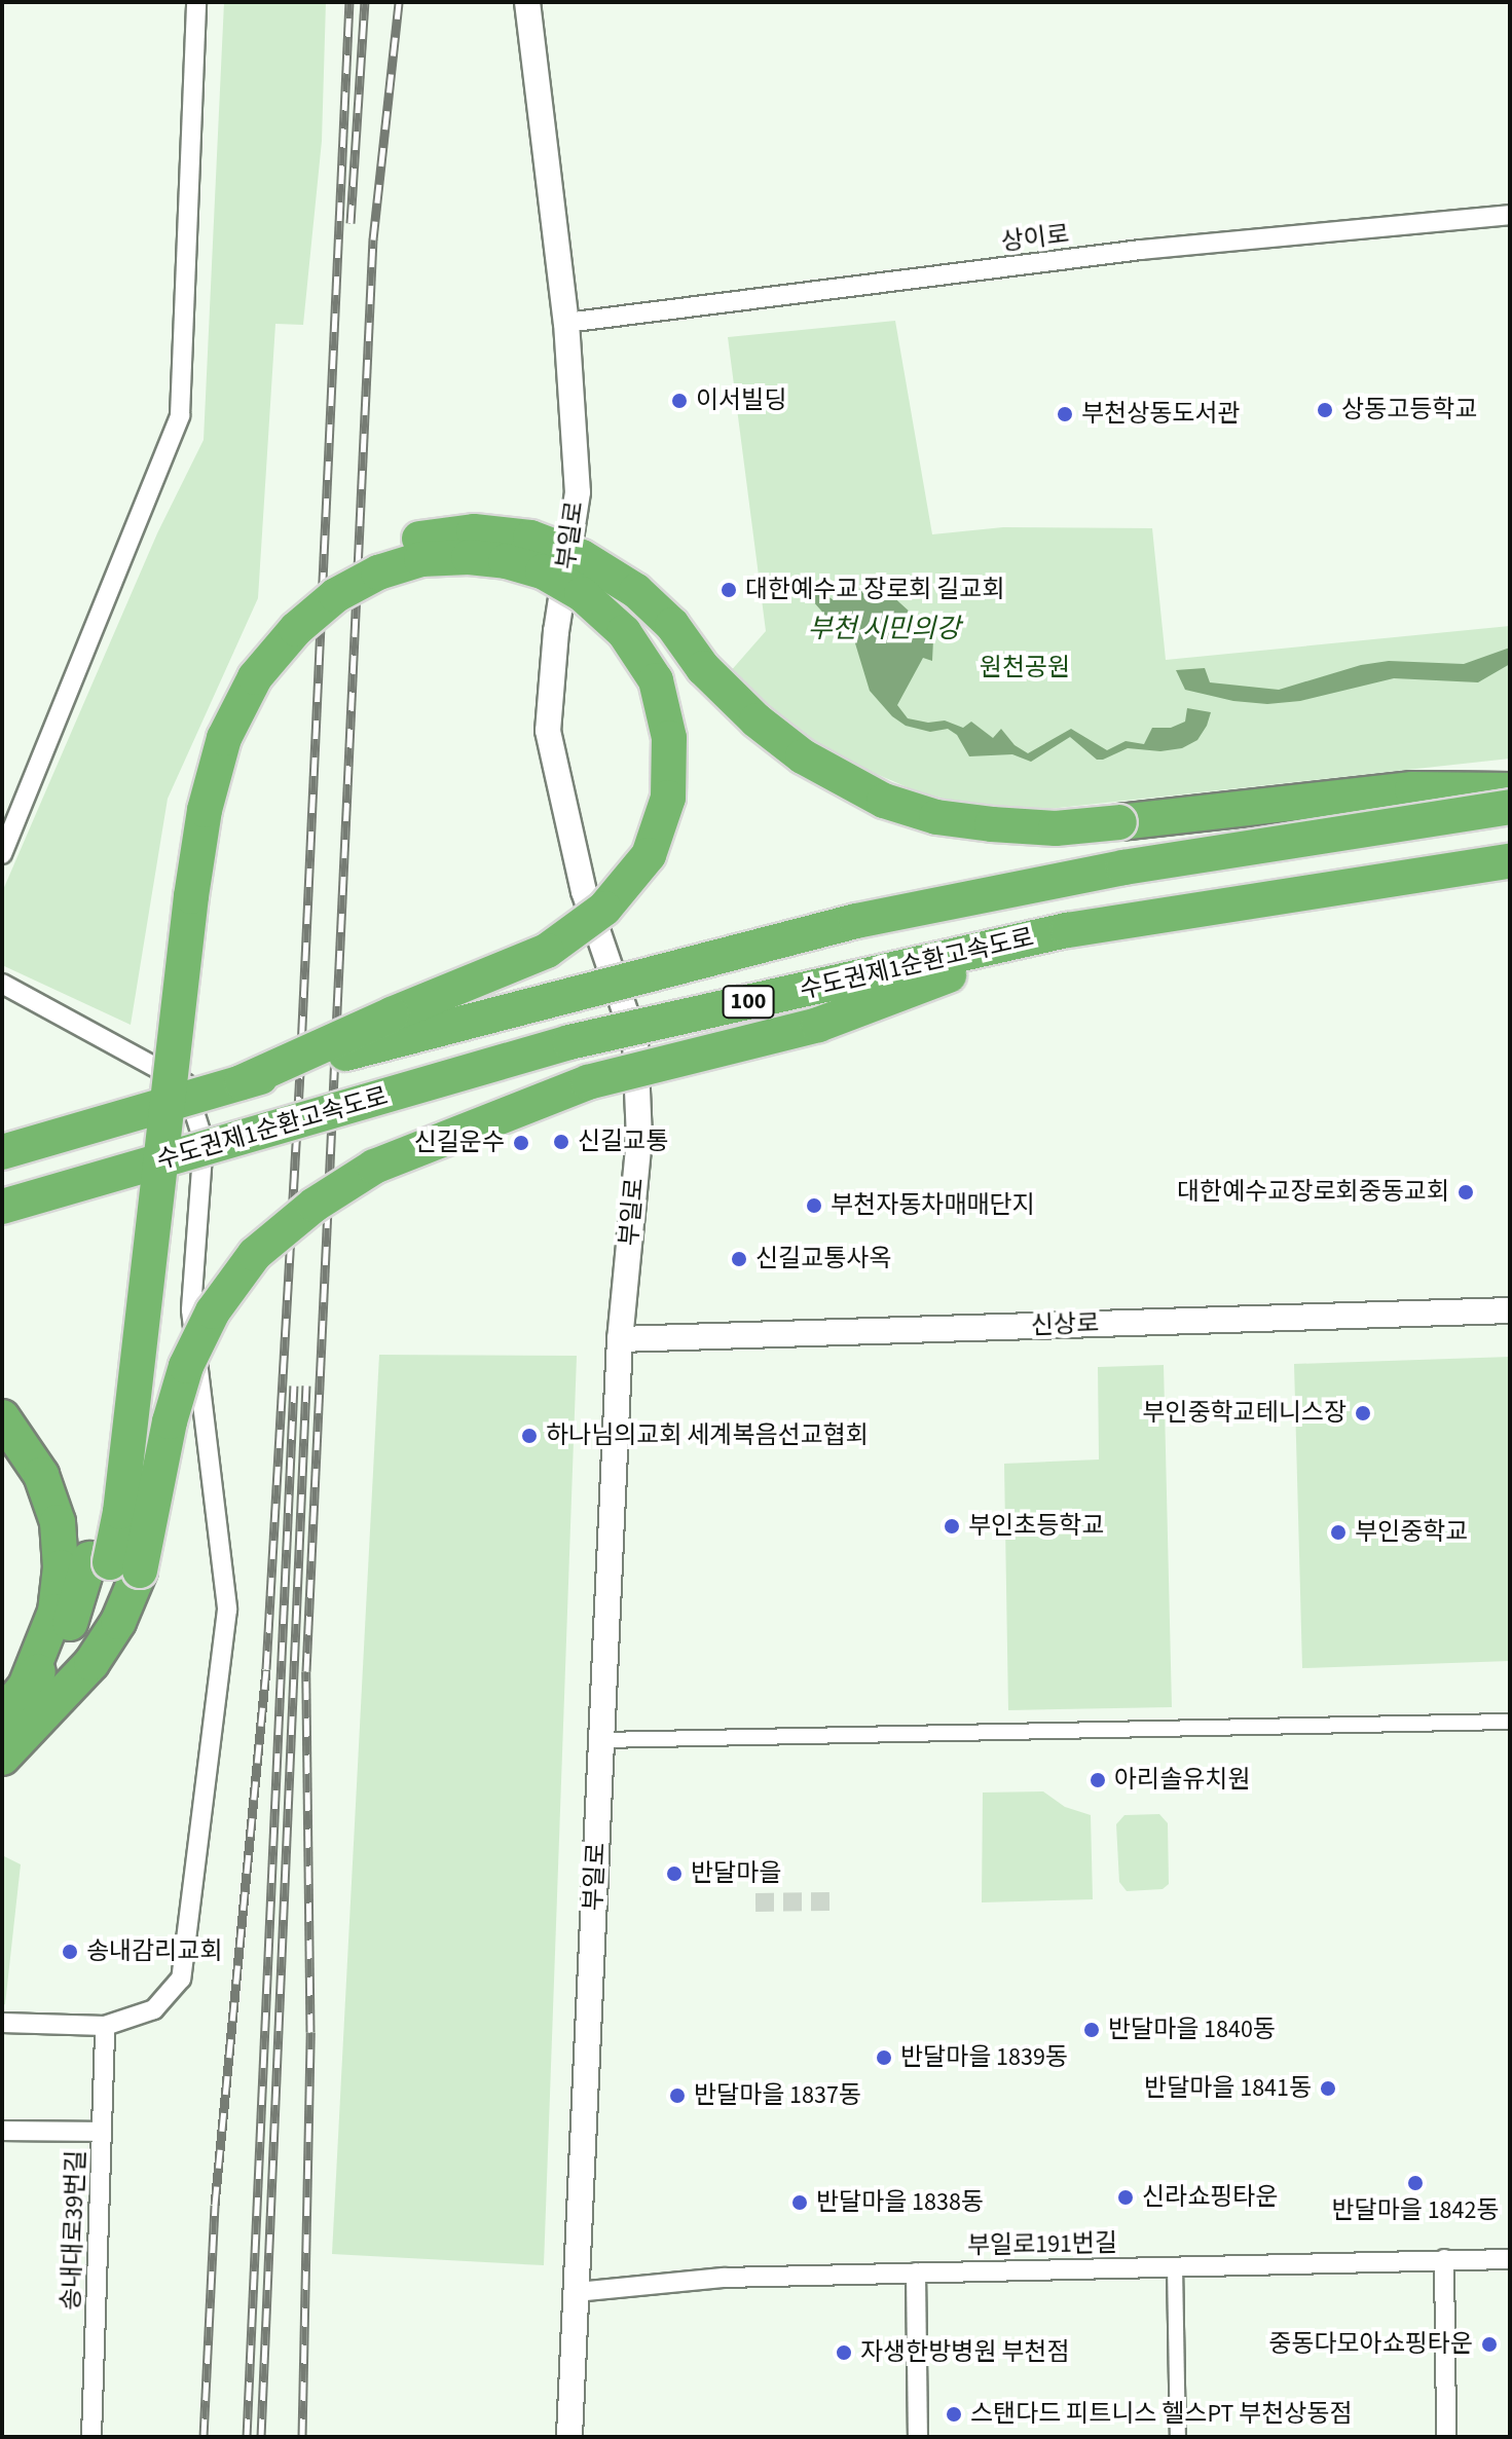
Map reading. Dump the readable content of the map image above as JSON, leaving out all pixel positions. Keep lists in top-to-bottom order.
{
  "streets": {
    "highway": ["수도권제1순환고속도로", "100"],
    "street": [
      "상이로",
      "부일로",
      "신상로",
      "송내대로39번길",
      "부일로191번길"
    ]
  },
  "crossings": [
    ["상이로", "부일로"],
    ["부일로", "신상로"],
    ["부일로", "부일로191번길"]
  ],
  "water": ["부천 시민의강"],
  "parks": ["원천공원"],
  "places": [
    "이서빌딩",
    "상동고등학교",
    "부천상동도서관",
    "대한예수교 장로회 길교회",
    "신길교통",
    "신길운수",
    "대한예수교장로회중동교회",
    "부천자동차매매단지",
    "신길교통사옥",
    "부인중학교테니스장",
    "하나님의교회 세계복음선교협회",
    "부인초등학교",
    "부인중학교",
    "아리솔유치원",
    "반달마을",
    "송내감리교회",
    "반달마을 1840동",
    "반달마을 1839동",
    "반달마을 1841동",
    "반달마을 1837동",
    "반달마을 1842동",
    "신라쇼핑타운",
    "반달마을 1838동",
    "중동다모아쇼핑타운",
    "자생한방병원 부천점",
    "스탠다드 피트니스 헬스PT 부천상동점"
  ]
}
